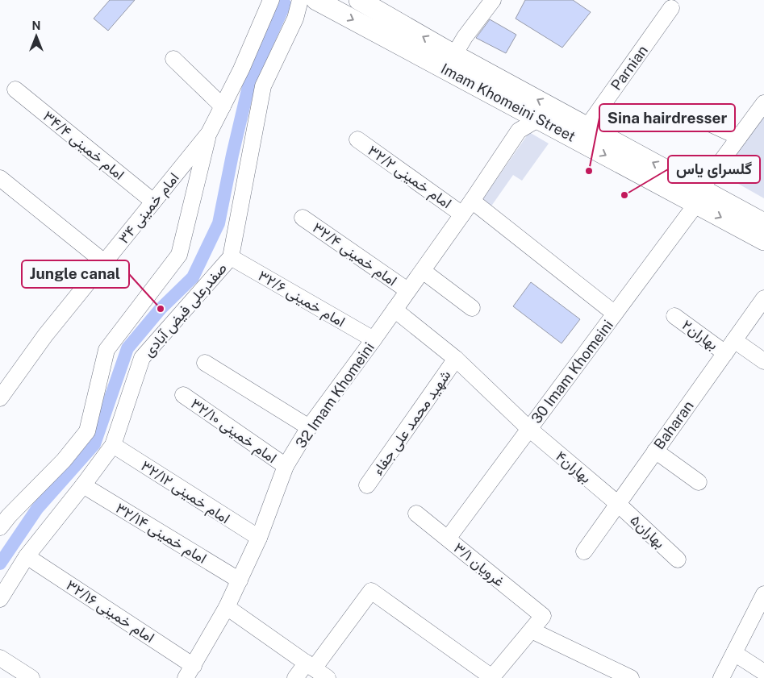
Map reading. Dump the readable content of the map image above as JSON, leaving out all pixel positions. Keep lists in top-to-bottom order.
{
  "streets": {
    "main road": ["Imam Khomeini Street"],
    "street": [
      "Parnian",
      "امام خمینی ۳۴/۴",
      "امام خمینی ۳۲/۲",
      "امام خمینی ۳۴",
      "امام خمینی ۳۲/۴",
      "امام خمینی ۳۲/۶",
      "صفدرعلی فیض آبادی",
      "بهاران۲",
      "30 Imam Khomeini",
      "32 Imam Khomeini",
      "شهید محمد علی جفاء",
      "Baharan",
      "امام خمینی ۳۲/۱۰",
      "بهاران۴",
      "امام خمینی ۳۲/۱۲",
      "بهاران۵",
      "امام خمینی ۳۲/۱۴",
      "غرویان ۳/۱",
      "امام خمینی ۳۲/۱۶"
    ]
  },
  "crossings": [
    ["Parnian", "Imam Khomeini Street"],
    ["Imam Khomeini Street", "30 Imam Khomeini"],
    ["امام خمینی ۳۴/۴", "امام خمینی ۳۴"],
    ["امام خمینی ۳۲/۲", "32 Imam Khomeini"],
    ["امام خمینی ۳۲/۴", "32 Imam Khomeini"],
    ["امام خمینی ۳۲/۶", "صفدرعلی فیض آبادی"],
    ["امام خمینی ۳۲/۶", "32 Imam Khomeini"],
    ["صفدرعلی فیض آبادی", "امام خمینی ۳۲/۱۲"],
    ["صفدرعلی فیض آبادی", "امام خمینی ۳۲/۱۴"],
    ["صفدرعلی فیض آبادی", "امام خمینی ۳۲/۱۶"],
    ["بهاران۲", "Baharan"],
    ["30 Imam Khomeini", "بهاران۴"],
    ["30 Imam Khomeini", "غرویان ۳/۱"],
    ["32 Imam Khomeini", "امام خمینی ۳۲/۱۰"],
    ["32 Imam Khomeini", "بهاران۴"],
    ["32 Imam Khomeini", "امام خمینی ۳۲/۱۲"],
    ["32 Imam Khomeini", "امام خمینی ۳۲/۱۴"],
    ["32 Imam Khomeini", "امام خمینی ۳۲/۱۶"],
    ["شهید محمد علی جفاء", "بهاران۴"],
    ["Baharan", "بهاران۴"],
    ["Baharan", "بهاران۵"],
    ["بهاران۴", "بهاران۵"]
  ],
  "places": ["Sina hairdresser", "گلسرای یاس", "Jungle canal"],
  "north": "top"
}
